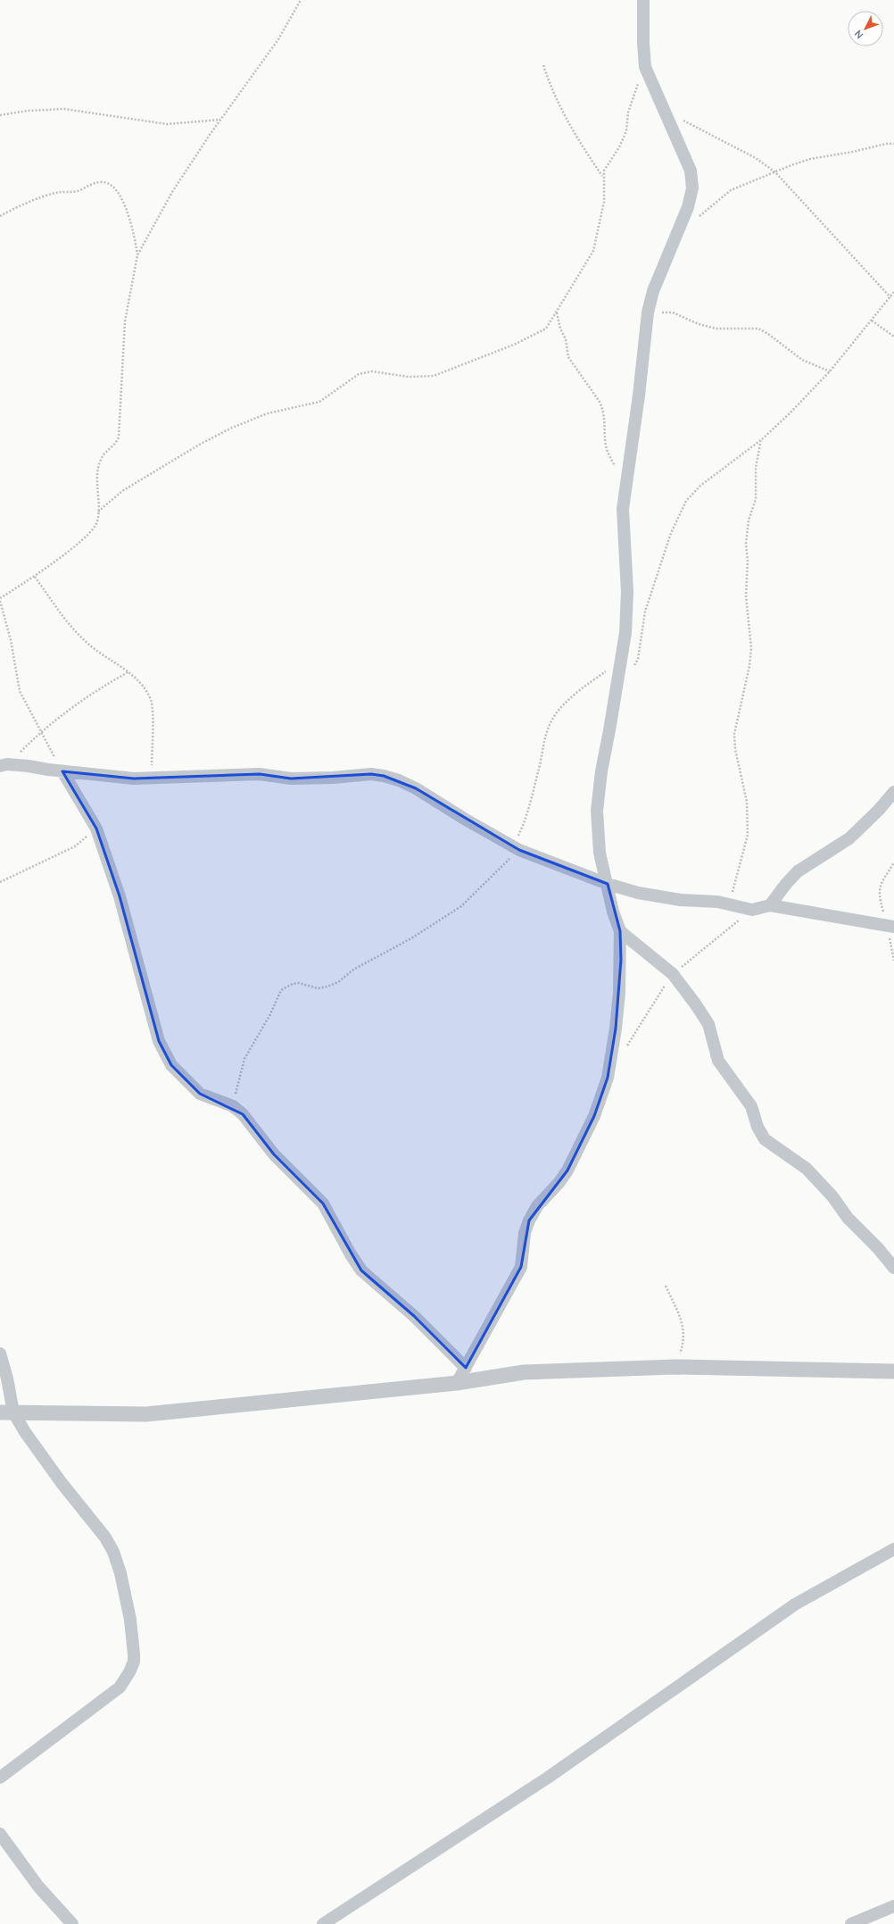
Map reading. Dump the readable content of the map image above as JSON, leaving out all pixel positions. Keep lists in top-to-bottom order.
{
  "north": "bottom left"
}
